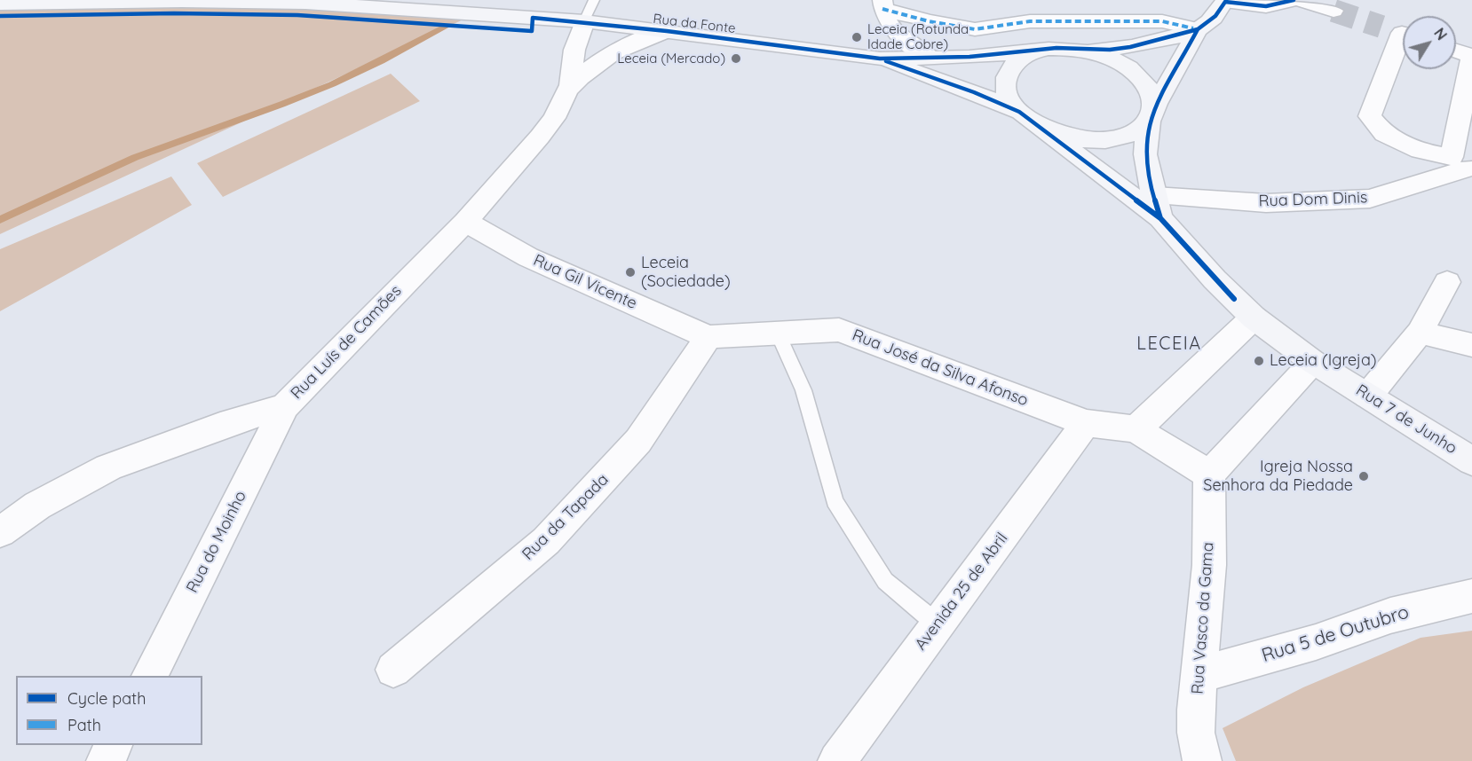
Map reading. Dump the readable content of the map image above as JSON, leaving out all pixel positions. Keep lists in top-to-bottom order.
{
  "streets": {
    "main road": ["Rua da Fonte", "Rua 7 de Junho"],
    "street": [
      "Rua Dom Dinis",
      "Rua Gil Vicente",
      "Rua Luís de Camões",
      "Rua José da Silva Afonso",
      "Rua da Tapada",
      "Rua do Moinho",
      "Avenida 25 de Abril",
      "Rua Vasco da Gama",
      "Rua 5 de Outubro"
    ]
  },
  "crossings": [
    ["Rua da Fonte", "Rua Luís de Camões"],
    ["Rua Dom Dinis", "Rua 7 de Junho"],
    ["Rua Gil Vicente", "Rua Luís de Camões"],
    ["Rua Gil Vicente", "Rua José da Silva Afonso"],
    ["Rua Gil Vicente", "Rua da Tapada"],
    ["Rua Luís de Camões", "Rua do Moinho"],
    ["Rua José da Silva Afonso", "Rua da Tapada"],
    ["Rua José da Silva Afonso", "Avenida 25 de Abril"],
    ["Rua Vasco da Gama", "Rua 5 de Outubro"]
  ],
  "districts": ["LECEIA"],
  "places": [
    "Leceia (Rotunda Idade Cobre)",
    "Leceia (Mercado)",
    "Leceia (Sociedade)",
    "Leceia (Igreja)",
    "Igreja Nossa Senhora da Piedade"
  ],
  "legend": ["Cycle path", "Path"],
  "north": "top right"
}
